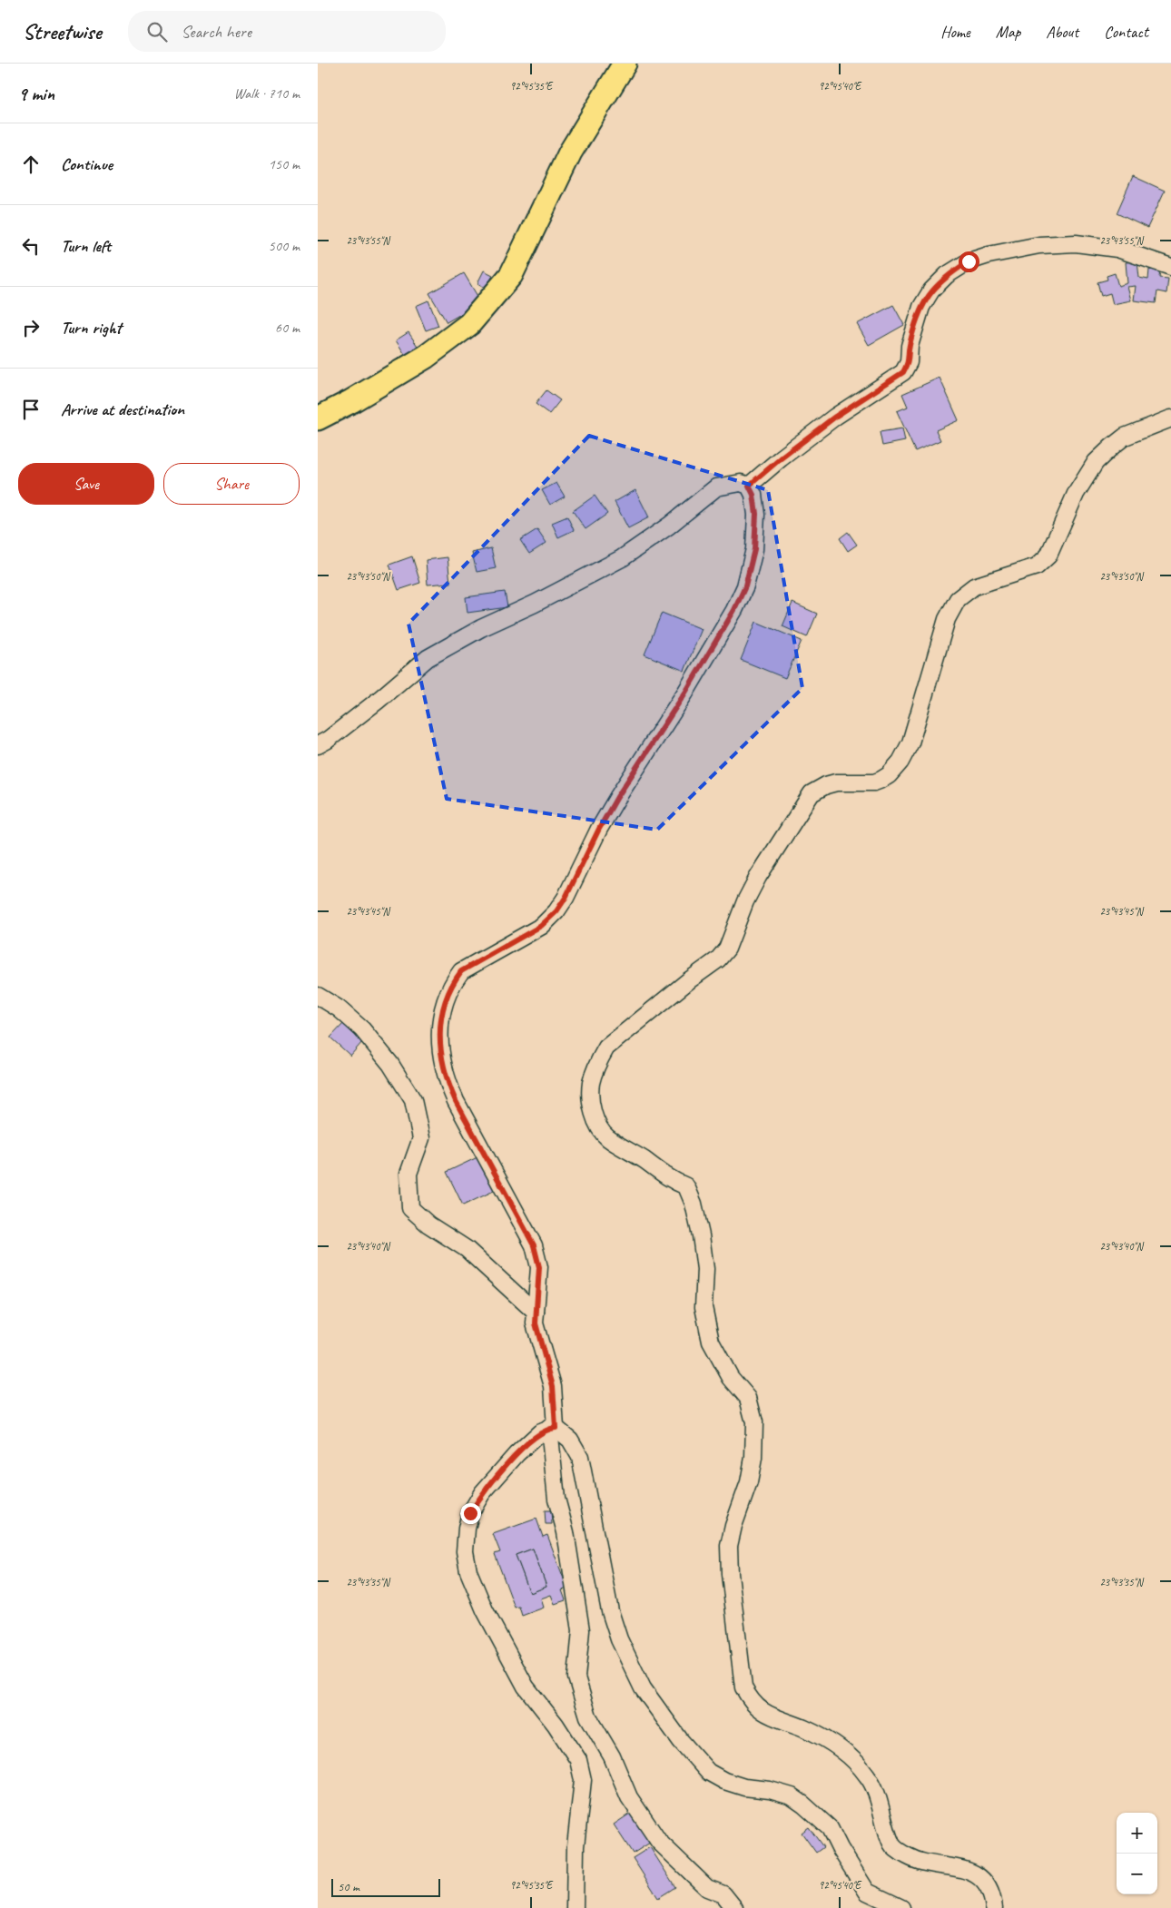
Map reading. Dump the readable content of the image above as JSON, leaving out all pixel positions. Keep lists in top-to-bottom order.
{
  "scale_bar": "50 m",
  "page": {
    "header": "Streetwise",
    "search": "Search here",
    "nav": [
      "Home",
      "Map",
      "About",
      "Contact"
    ],
    "heading": ["9 min", "Walk · 710 m"],
    "list": [
      ["Continue", "150 m"],
      ["Turn left", "500 m"],
      ["Turn right", "60 m"],
      "Arrive at destination"
    ],
    "buttons": ["Save", "Share"],
    "map_buttons": ["+", "−"],
    "scale": "50 m"
  },
  "coordinates": [
    "92°45'35\"E",
    "92°45'40\"E",
    "23°43'55\"N",
    "23°43'50\"N",
    "23°43'45\"N",
    "23°43'40\"N",
    "23°43'35\"N"
  ]
}
